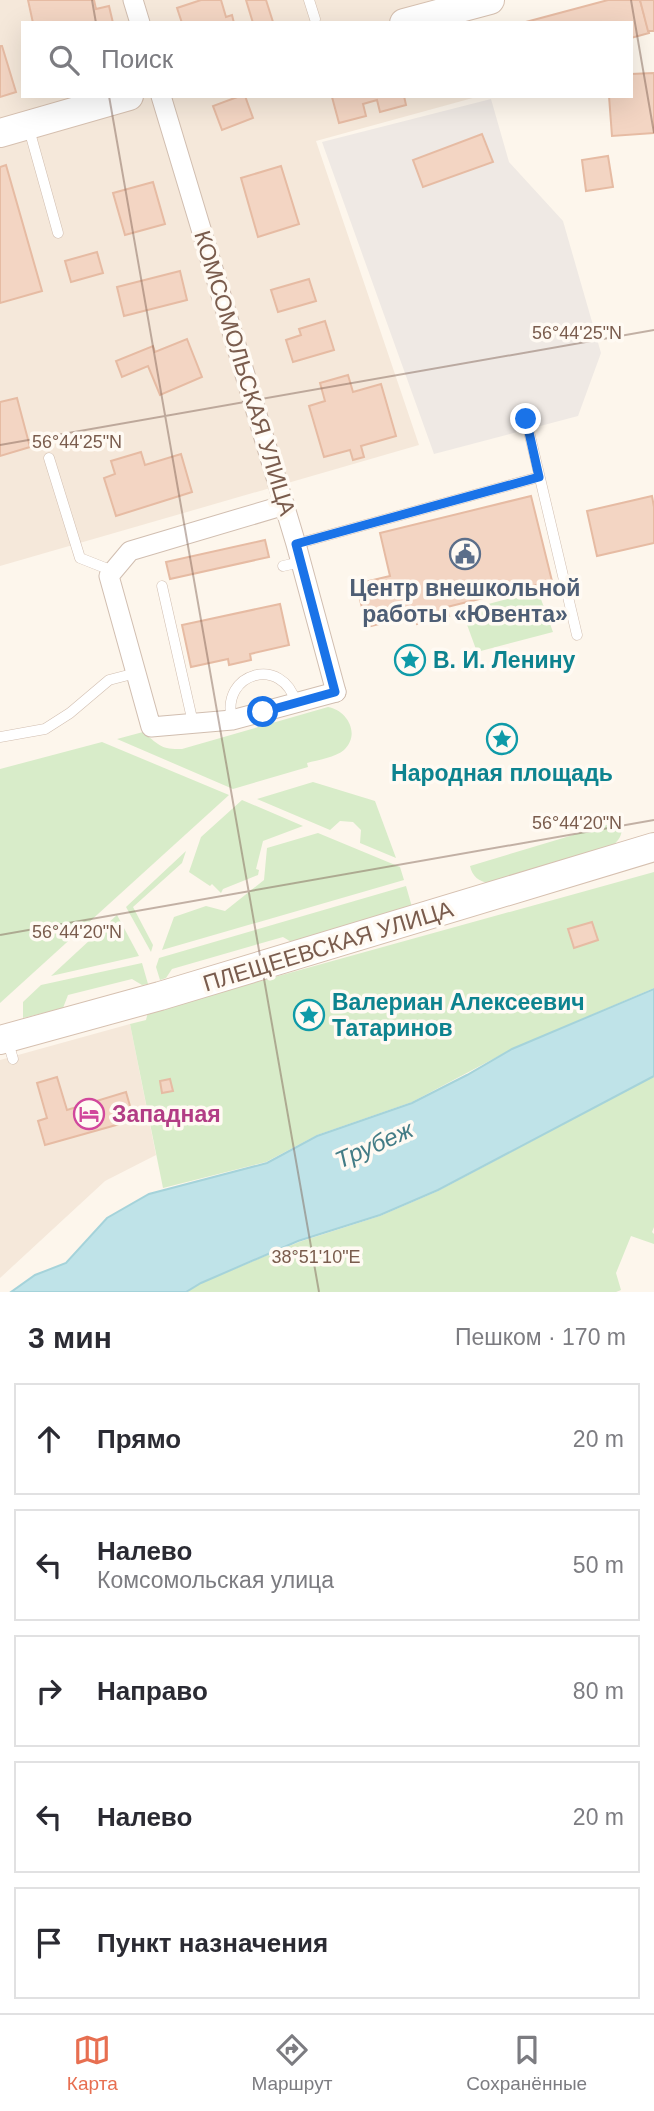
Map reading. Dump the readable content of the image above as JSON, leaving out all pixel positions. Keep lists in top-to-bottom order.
{
  "streets": {
    "street": ["КОМСОМОЛЬСКАЯ УЛИЦА", "ПЛЕЩЕЕВСКАЯ УЛИЦА"]
  },
  "water": ["Трубеж"],
  "places": {
    "public building": ["Центр внешкольной работы «Ювента»"],
    "place": ["В. И. Ленину", "Народная площадь", "Валериан Алексеевич Татаринов"],
    "hotel": ["Западная"]
  },
  "page": {
    "search": "Поиск",
    "heading": ["3 мин", "Пешком · 170 m"],
    "list": [
      ["Прямо", "20 m"],
      ["Налево", "Комсомольская улица", "50 m"],
      ["Направо", "80 m"],
      ["Налево", "20 m"],
      "Пункт назначения"
    ],
    "nav": ["Карта", "Маршрут", "Сохранённые"]
  },
  "coordinates": ["56°44'25\"N", "56°44'20\"N", "38°51'10\"E"]
}
